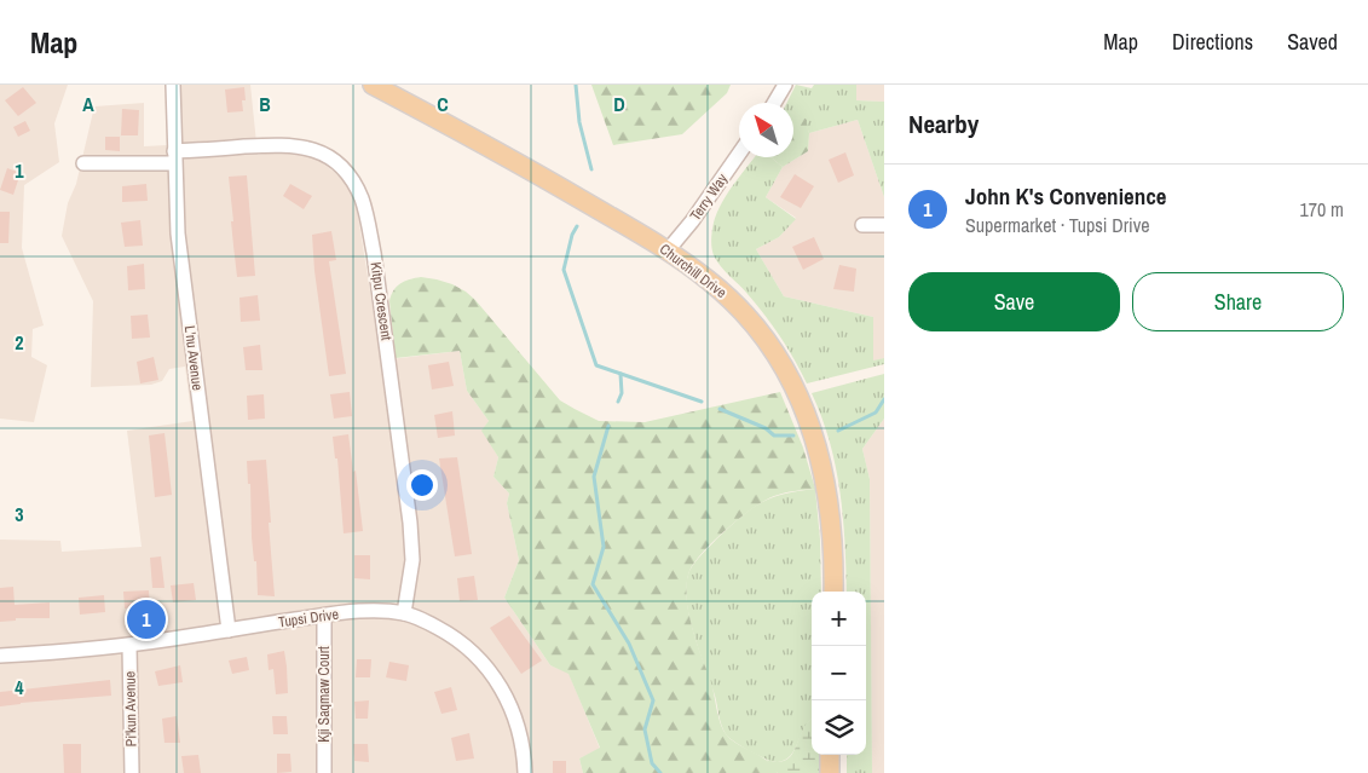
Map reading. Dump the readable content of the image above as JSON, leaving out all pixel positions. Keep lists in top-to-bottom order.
{
  "streets": {
    "main road": ["Churchill Drive"],
    "street": [
      "Terry Way",
      "Kitpu Crescent",
      "L'nu Avenue",
      "Tupsi Drive",
      "Kji Saqmaw Court",
      "Pi'kun Avenue"
    ]
  },
  "crossings": [
    ["Terry Way", "Churchill Drive"],
    ["Kitpu Crescent", "L'nu Avenue"],
    ["Kitpu Crescent", "Tupsi Drive"],
    ["L'nu Avenue", "Tupsi Drive"],
    ["Tupsi Drive", "Kji Saqmaw Court"],
    ["Tupsi Drive", "Pi'kun Avenue"]
  ],
  "north": "top left",
  "page": {
    "header": "Map",
    "nav": ["Map", "Directions", "Saved"],
    "heading": "Nearby",
    "list": [
      {
        "mark": "1",
        "name": "John K's Convenience",
        "note": "Supermarket · Tupsi Drive",
        "value": "170 m"
      }
    ],
    "buttons": ["Save", "Share"],
    "map_buttons": ["+", "−"],
    "pins": "1"
  },
  "grid": {
    "columns": [
      "A",
      "B",
      "C",
      "D"
    ],
    "rows": [
      "1",
      "2",
      "3",
      "4"
    ]
  }
}
